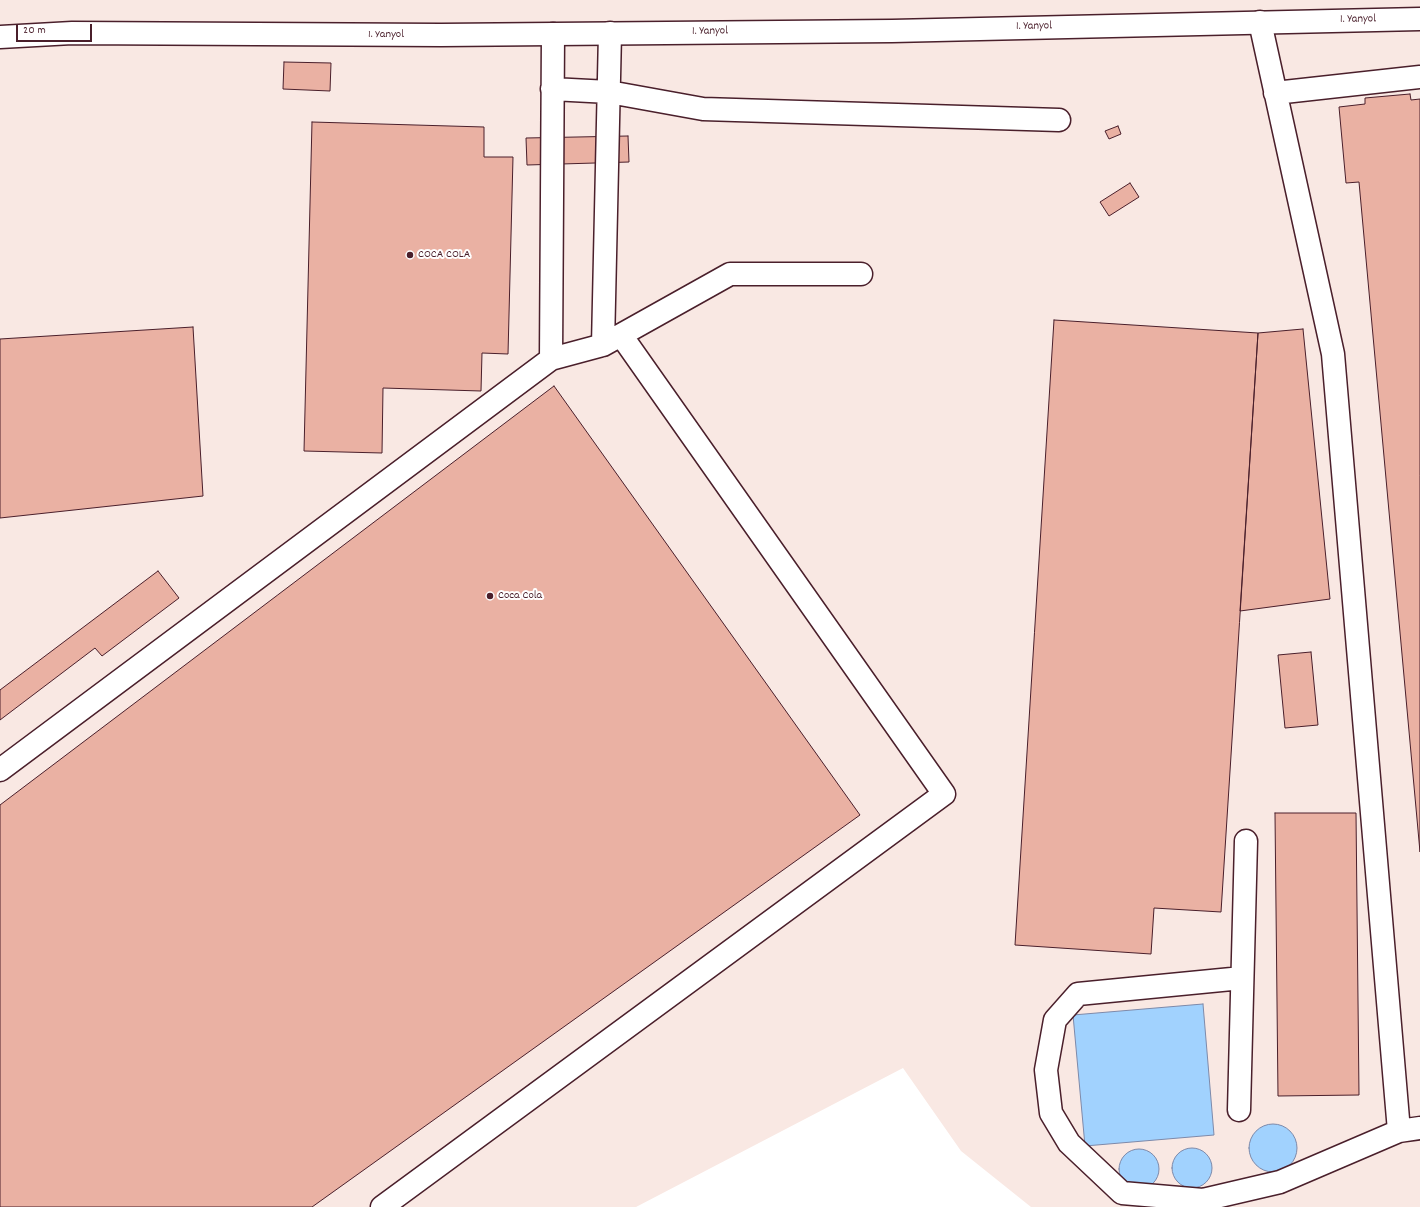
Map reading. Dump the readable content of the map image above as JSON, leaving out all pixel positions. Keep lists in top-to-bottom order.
{
  "streets": {
    "street": ["1. Yanyol"]
  },
  "places": ["COCA COLA", "Coca Cola"],
  "scale_bar": "20 m"
}
